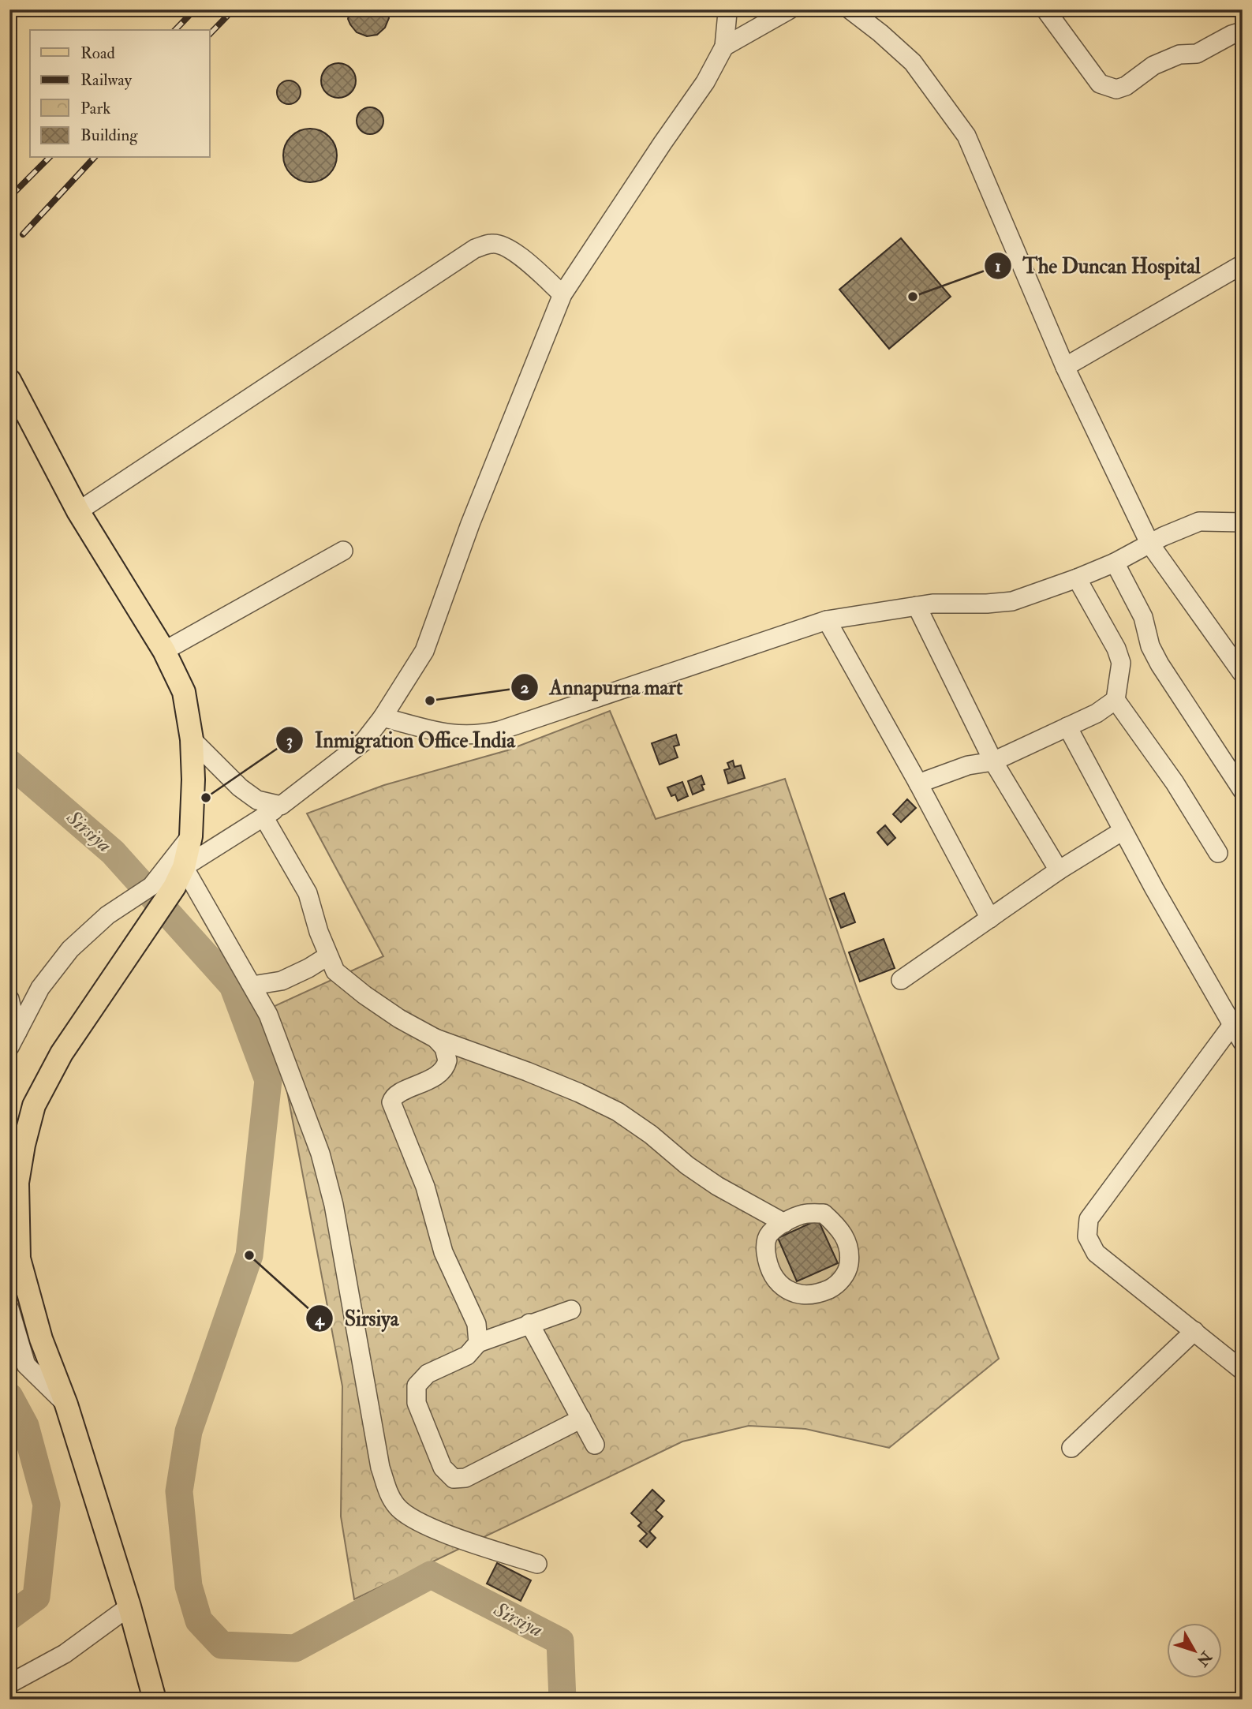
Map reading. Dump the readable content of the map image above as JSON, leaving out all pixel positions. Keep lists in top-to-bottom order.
{
  "water": ["Sirsiya"],
  "places": [
    "The Duncan Hospital",
    "Annapurna mart",
    "Inmigration Office India",
    "Sirsiya"
  ],
  "legend": [
    "Road",
    "Railway",
    "Park",
    "Building"
  ],
  "north": "bottom right"
}
